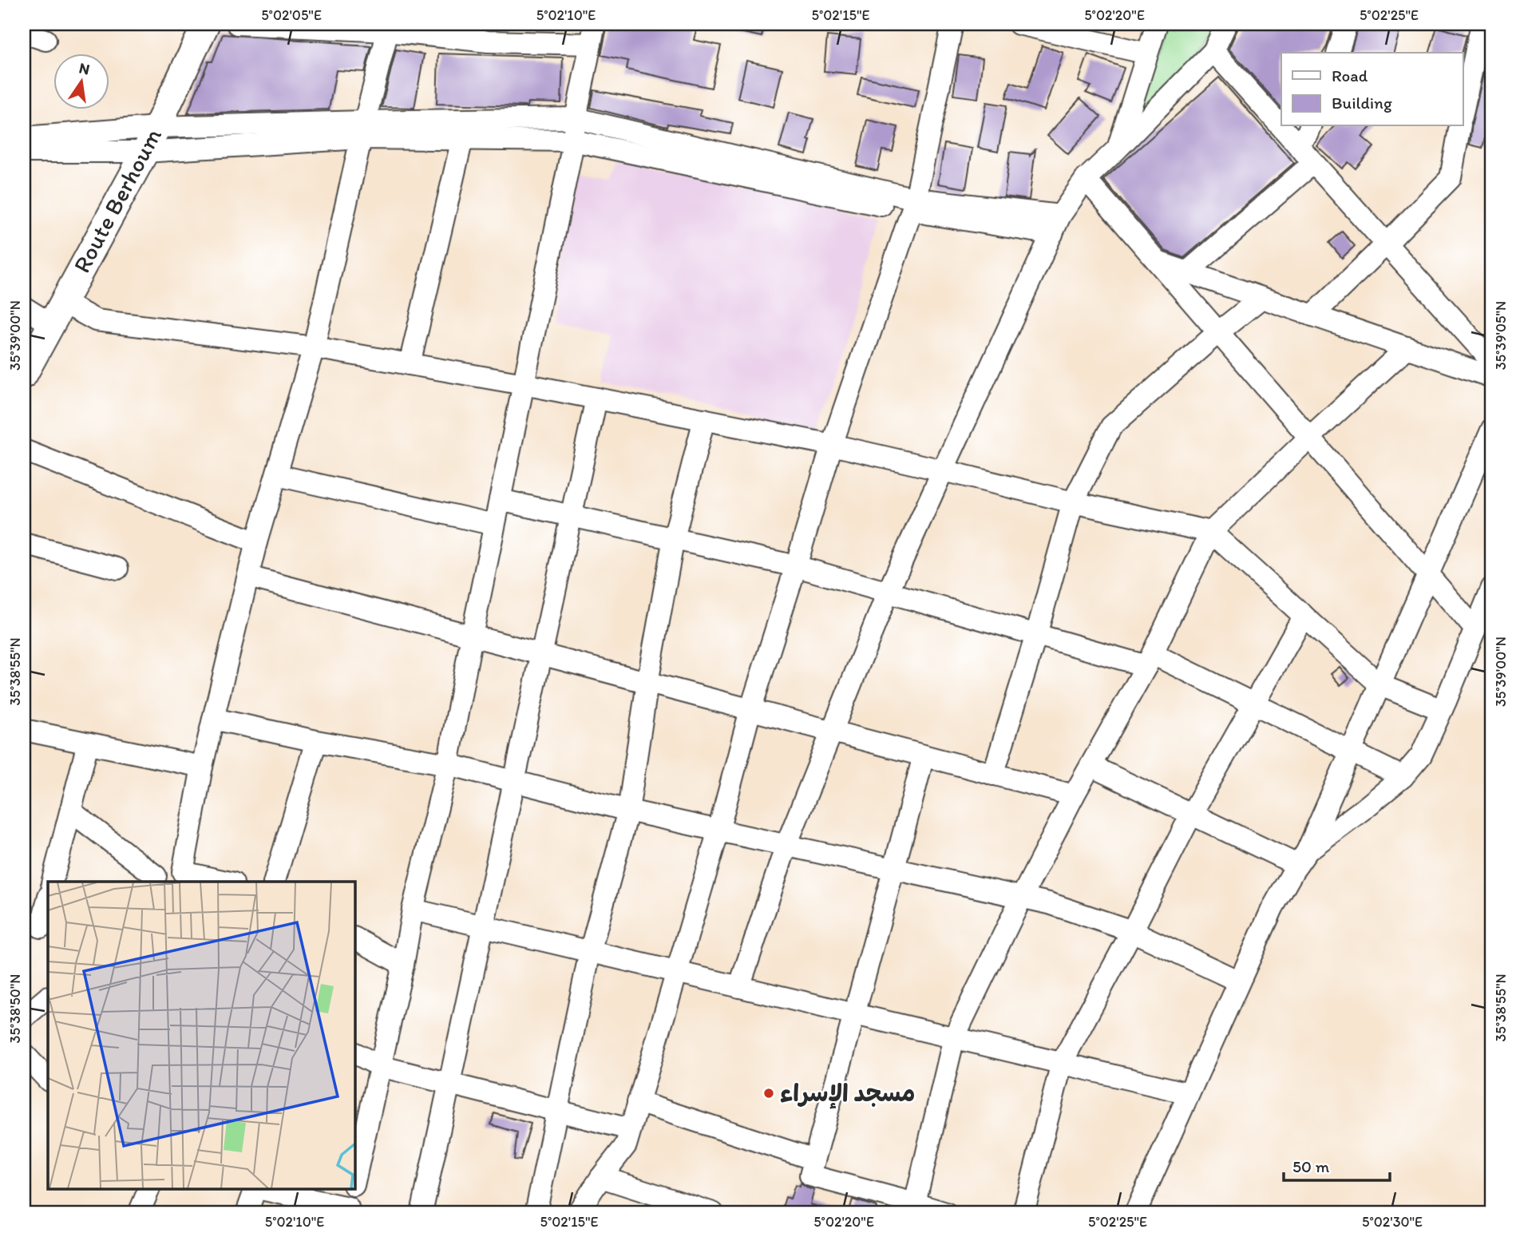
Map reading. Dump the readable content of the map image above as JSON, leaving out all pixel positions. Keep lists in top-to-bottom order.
{
  "streets": {
    "main road": ["Route Berhoum"]
  },
  "places": ["مسجد الإسراء"],
  "legend": ["Road", "Building"],
  "scale_bar": "50 m",
  "north": "top",
  "coordinates": [
    "5°02'05\"E",
    "5°02'10\"E",
    "5°02'15\"E",
    "5°02'20\"E",
    "5°02'25\"E",
    "35°39'05\"N",
    "35°39'00\"N",
    "35°38'55\"N",
    "35°38'50\"N",
    "5°02'30\"E"
  ]
}
